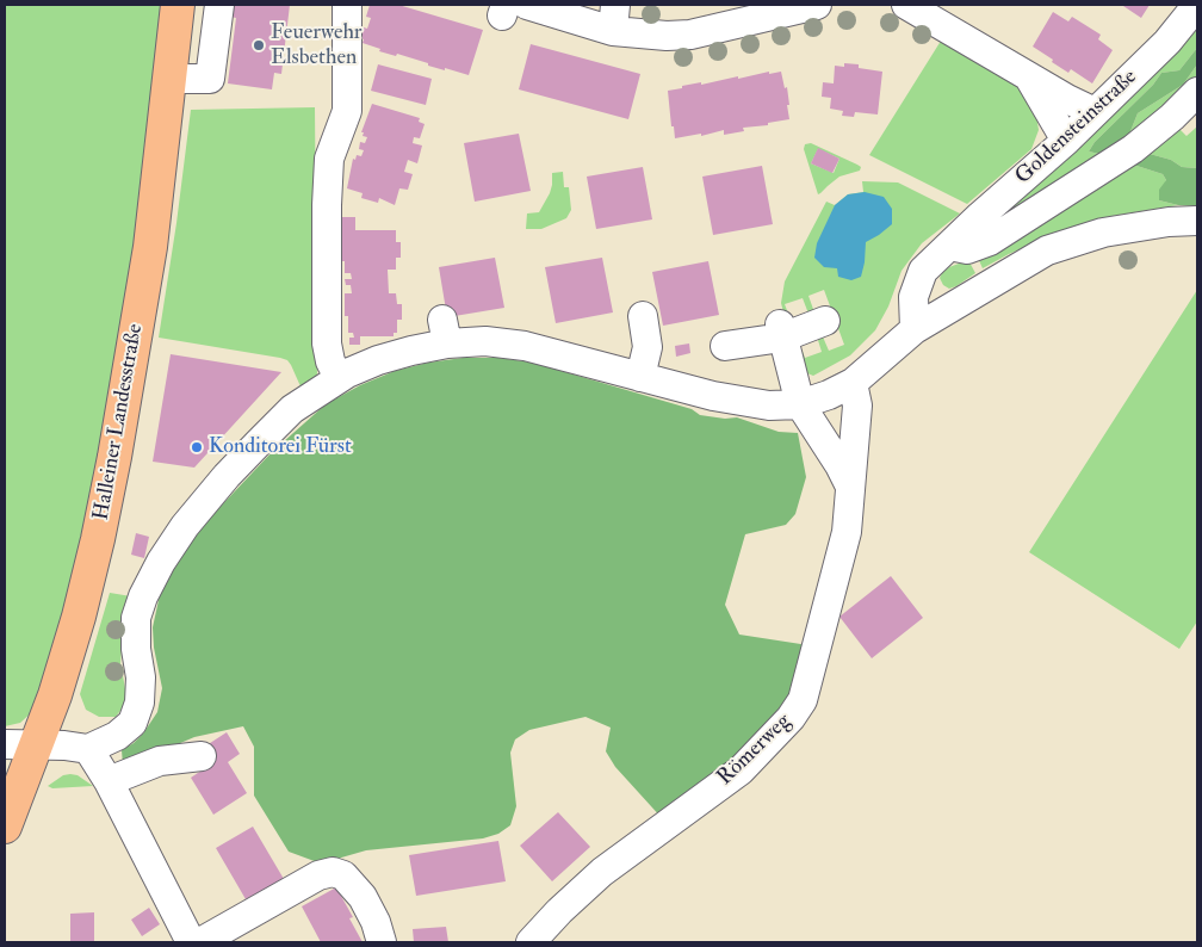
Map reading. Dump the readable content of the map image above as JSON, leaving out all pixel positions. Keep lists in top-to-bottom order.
{
  "streets": {
    "main road": ["Halleiner Landesstraße"],
    "street": ["Goldensteinstraße", "Römerweg"]
  },
  "places": ["Feuerwehr Elsbethen", "Konditorei Fürst"]
}
